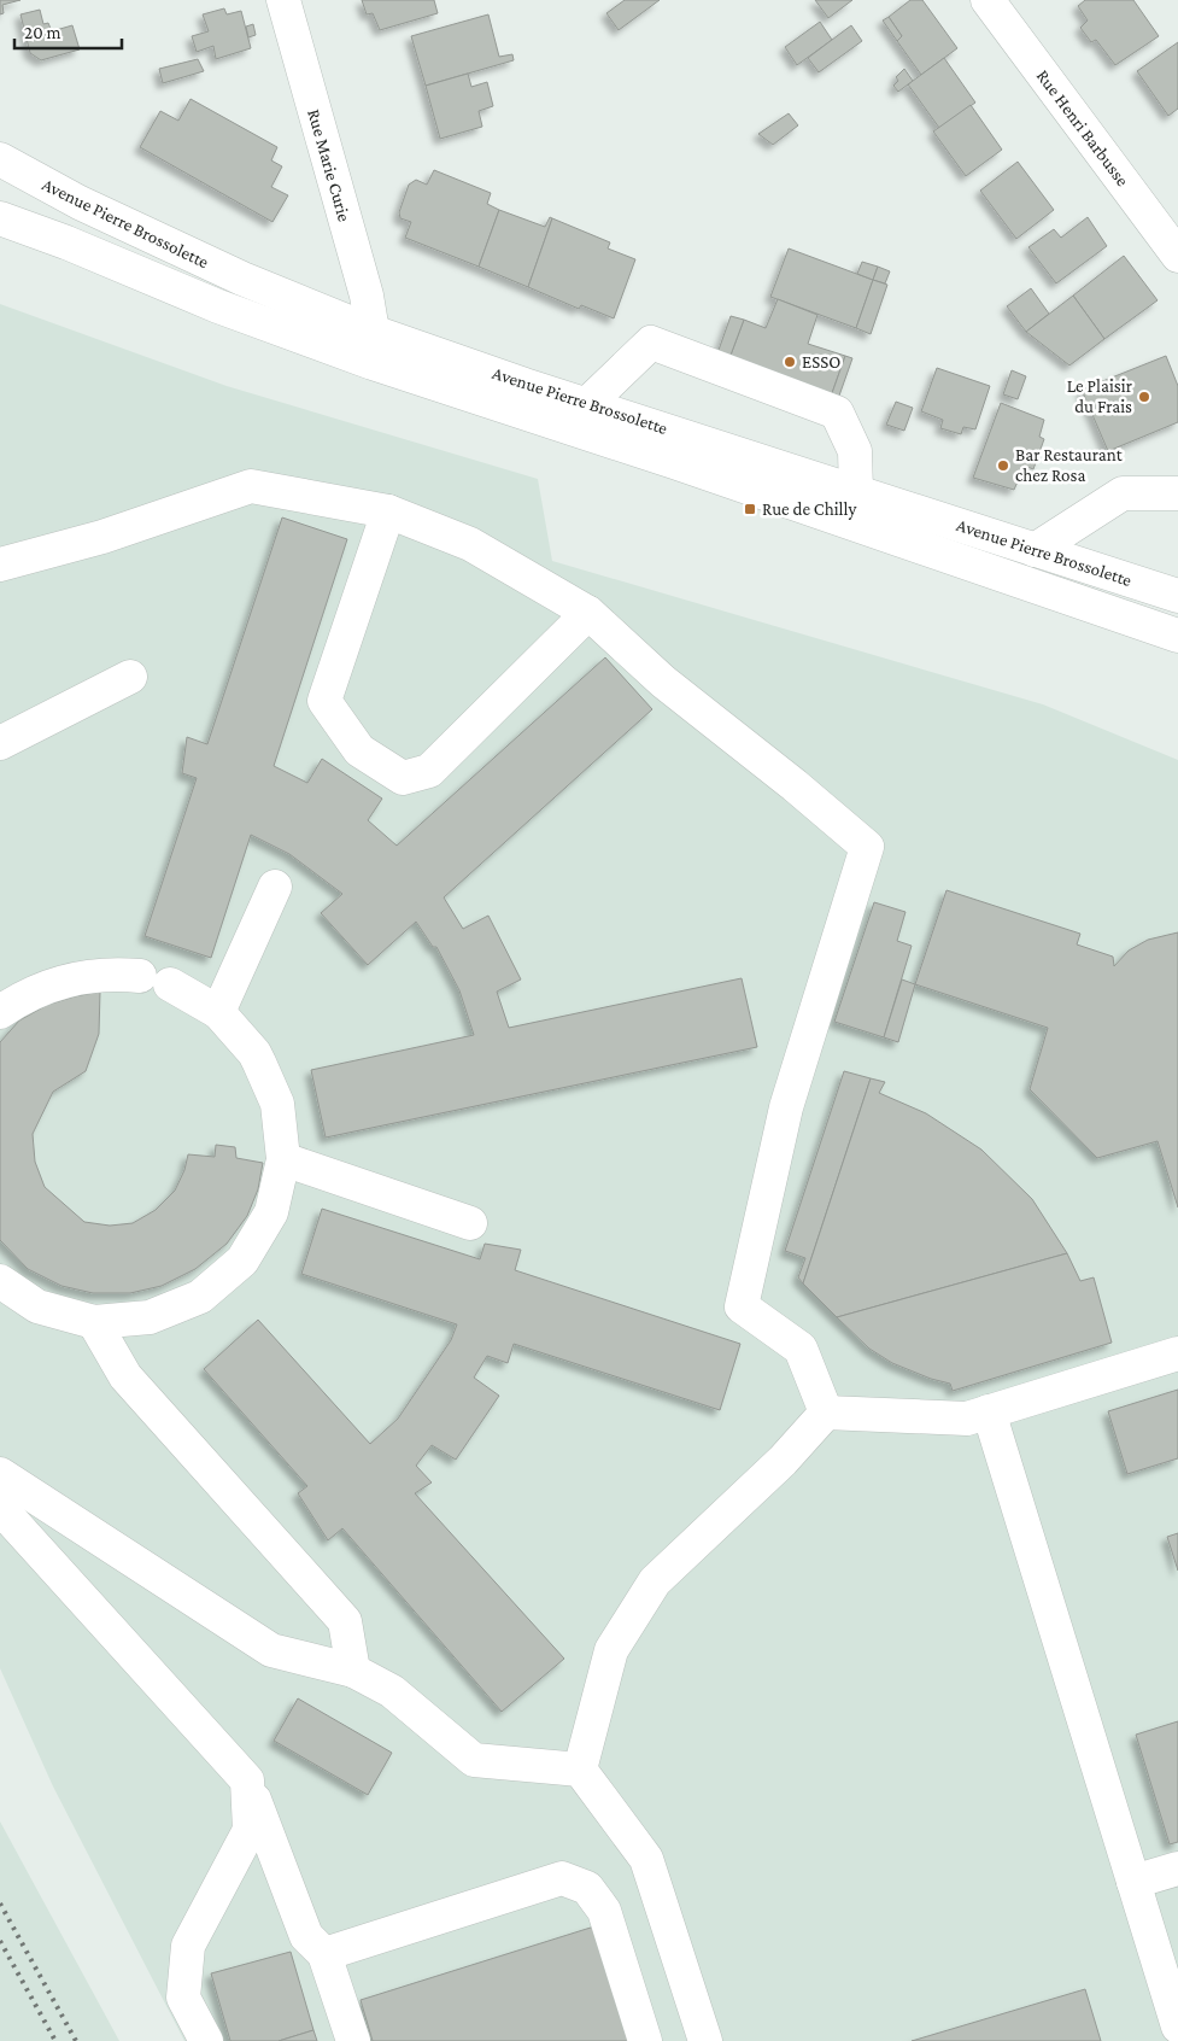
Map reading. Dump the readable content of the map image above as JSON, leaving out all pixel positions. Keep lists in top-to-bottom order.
{
  "streets": {
    "main road": ["Rue Henri Barbusse", "Rue Marie Curie", "Avenue Pierre Brossolette"]
  },
  "crossings": [
    ["Rue Marie Curie", "Avenue Pierre Brossolette"]
  ],
  "places": {
    "other": ["ESSO", "Le Plaisir du Frais", "Bar Restaurant chez Rosa"],
    "transit": ["Rue de Chilly"]
  },
  "scale_bar": "20 m"
}
